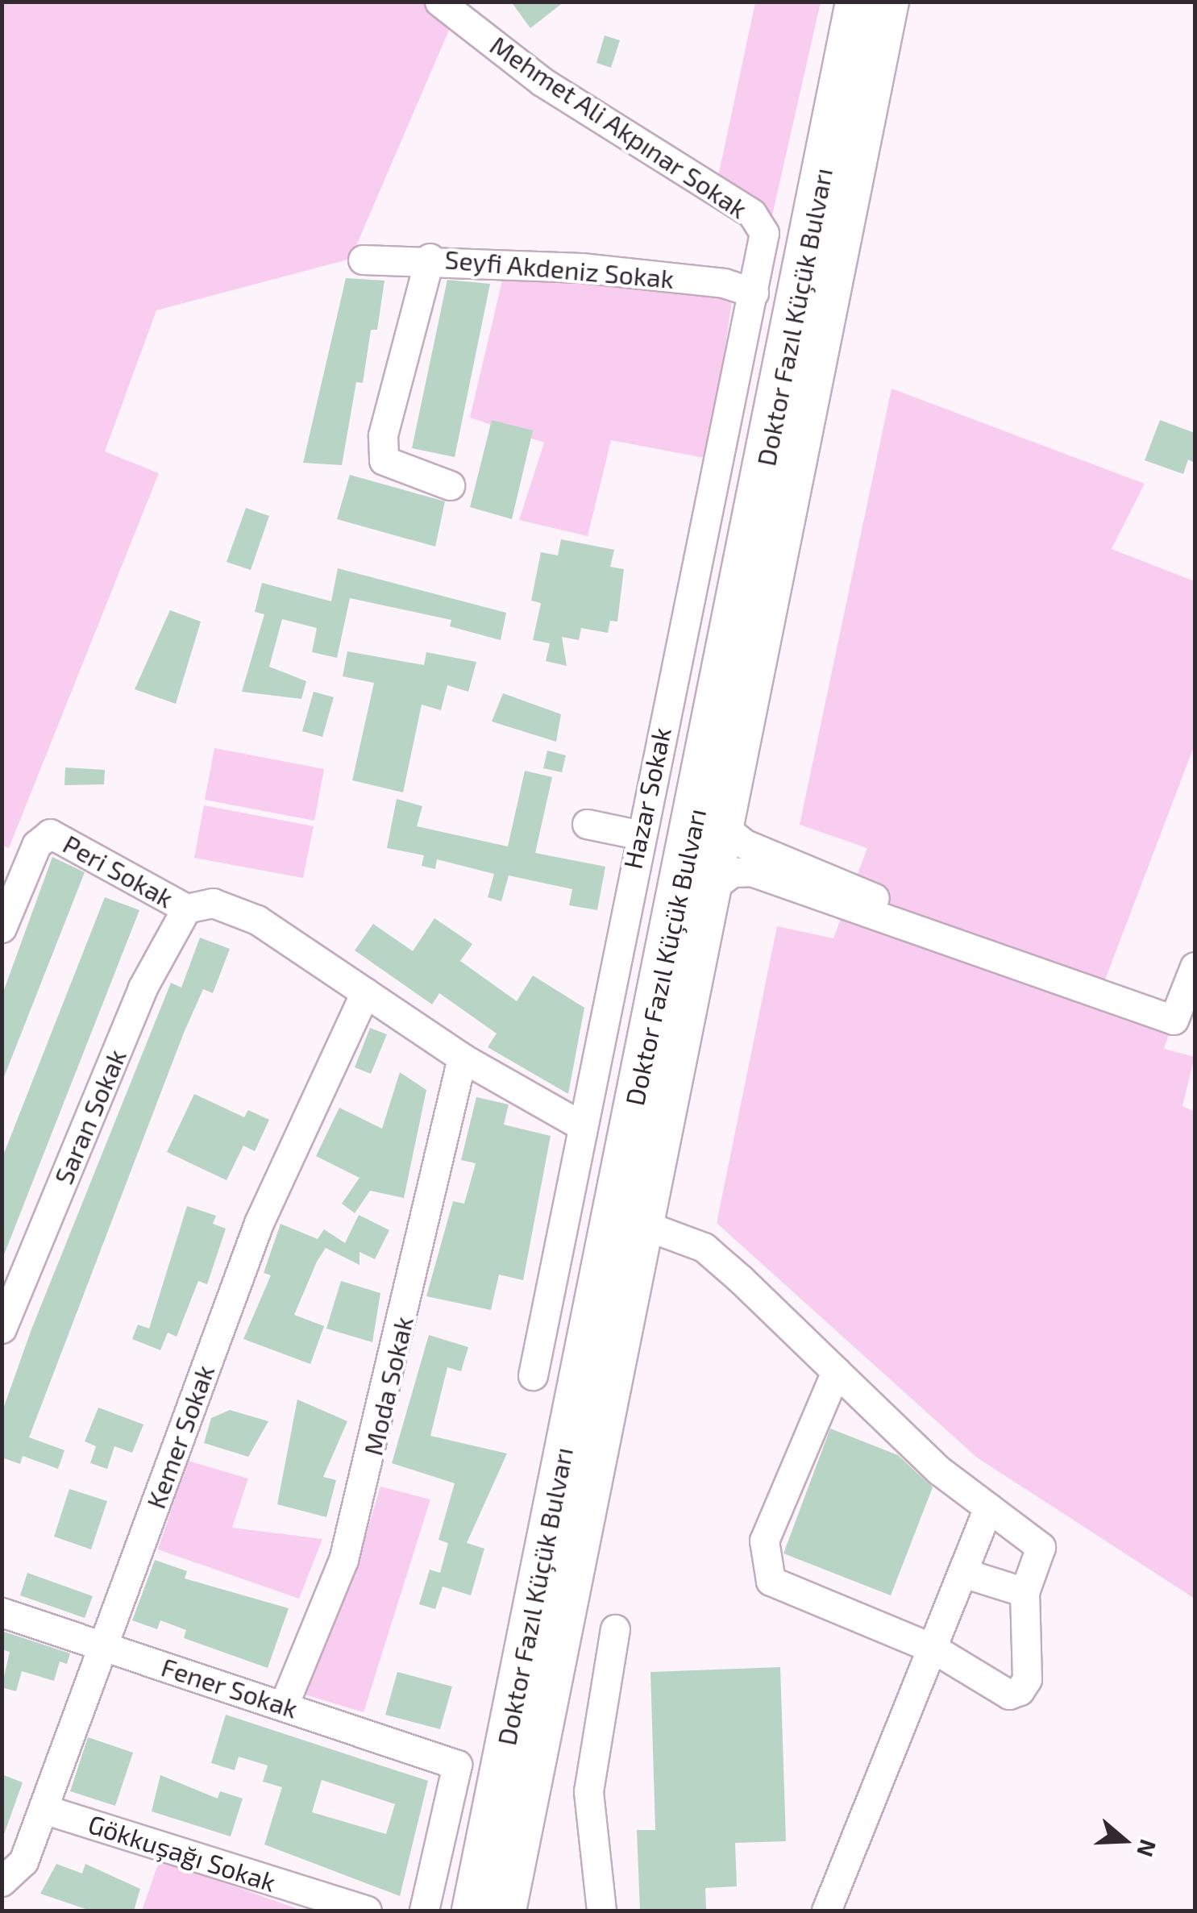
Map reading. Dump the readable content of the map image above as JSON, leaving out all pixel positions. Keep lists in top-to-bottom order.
{
  "streets": {
    "highway": ["Doktor Fazıl Küçük Bulvarı"],
    "street": [
      "Mehmet Ali Akpınar Sokak",
      "Seyfi Akdeniz Sokak",
      "Hazar Sokak",
      "Peri Sokak",
      "Saran Sokak",
      "Moda Sokak",
      "Kemer Sokak",
      "Fener Sokak",
      "Gökkuşağı Sokak"
    ]
  },
  "crossings": [
    ["Mehmet Ali Akpınar Sokak", "Hazar Sokak"],
    ["Seyfi Akdeniz Sokak", "Hazar Sokak"],
    ["Peri Sokak", "Saran Sokak"],
    ["Moda Sokak", "Fener Sokak"],
    ["Kemer Sokak", "Fener Sokak"],
    ["Kemer Sokak", "Gökkuşağı Sokak"]
  ],
  "north": "right"
}
